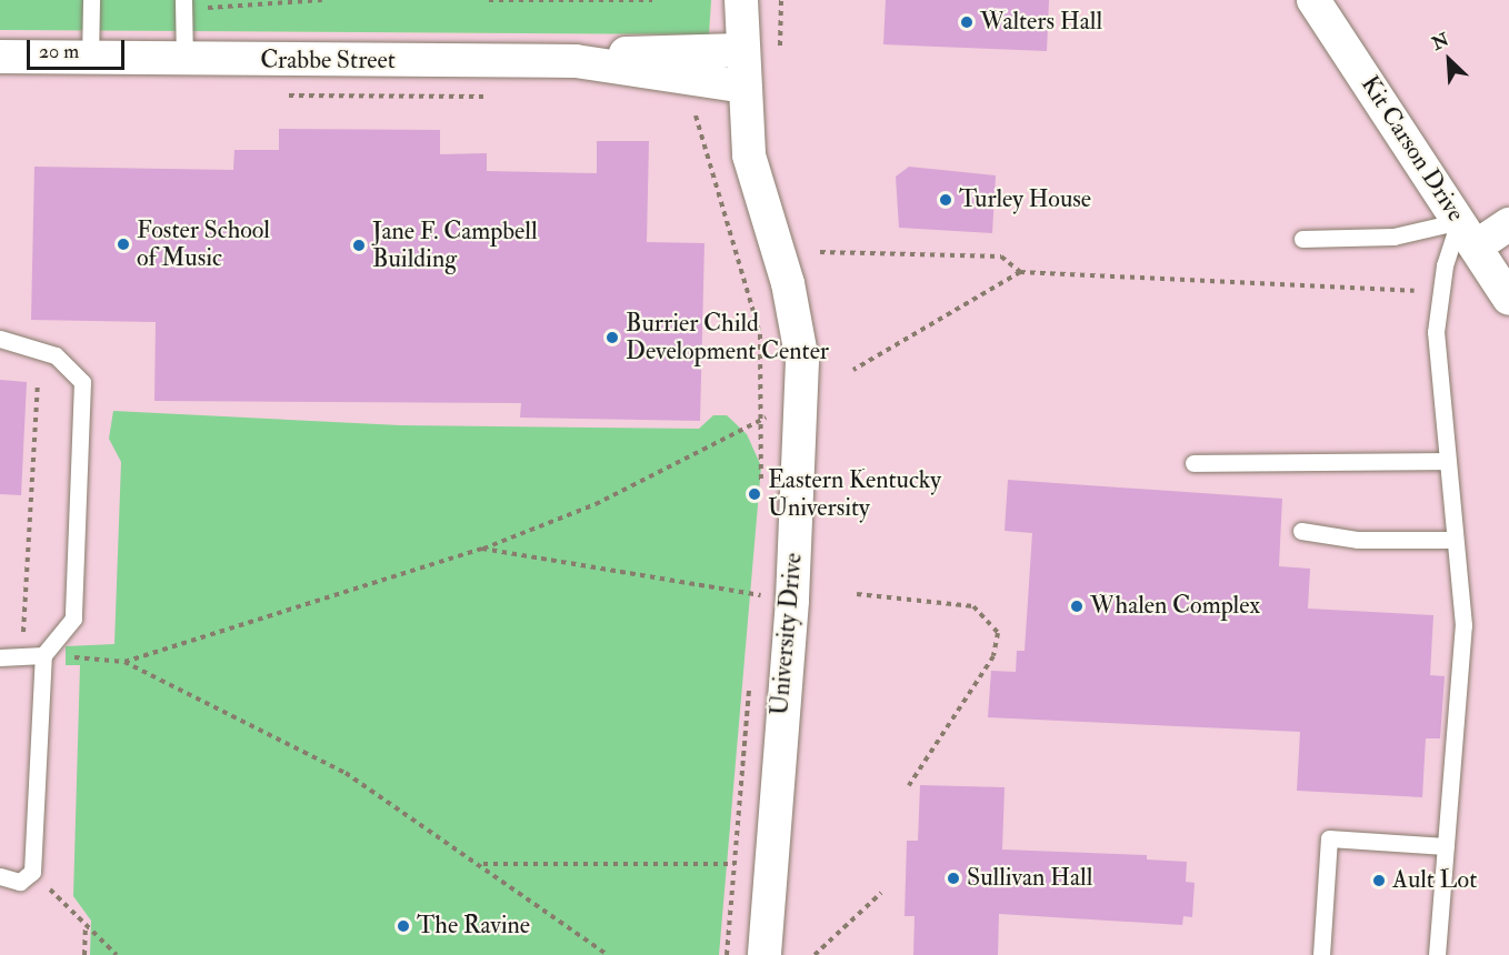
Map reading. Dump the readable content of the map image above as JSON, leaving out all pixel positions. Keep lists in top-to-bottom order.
{
  "streets": {
    "street": ["Crabbe Street", "Kit Carson Drive", "University Drive"]
  },
  "crossings": [
    ["Crabbe Street", "University Drive"]
  ],
  "places": [
    "Walters Hall",
    "Turley House",
    "Foster School of Music",
    "Jane F. Campbell Building",
    "Burrier Child Development Center",
    "Eastern Kentucky University",
    "Whalen Complex",
    "Sullivan Hall",
    "Ault Lot",
    "The Ravine"
  ],
  "scale_bar": "20 m",
  "north": "top left"
}
